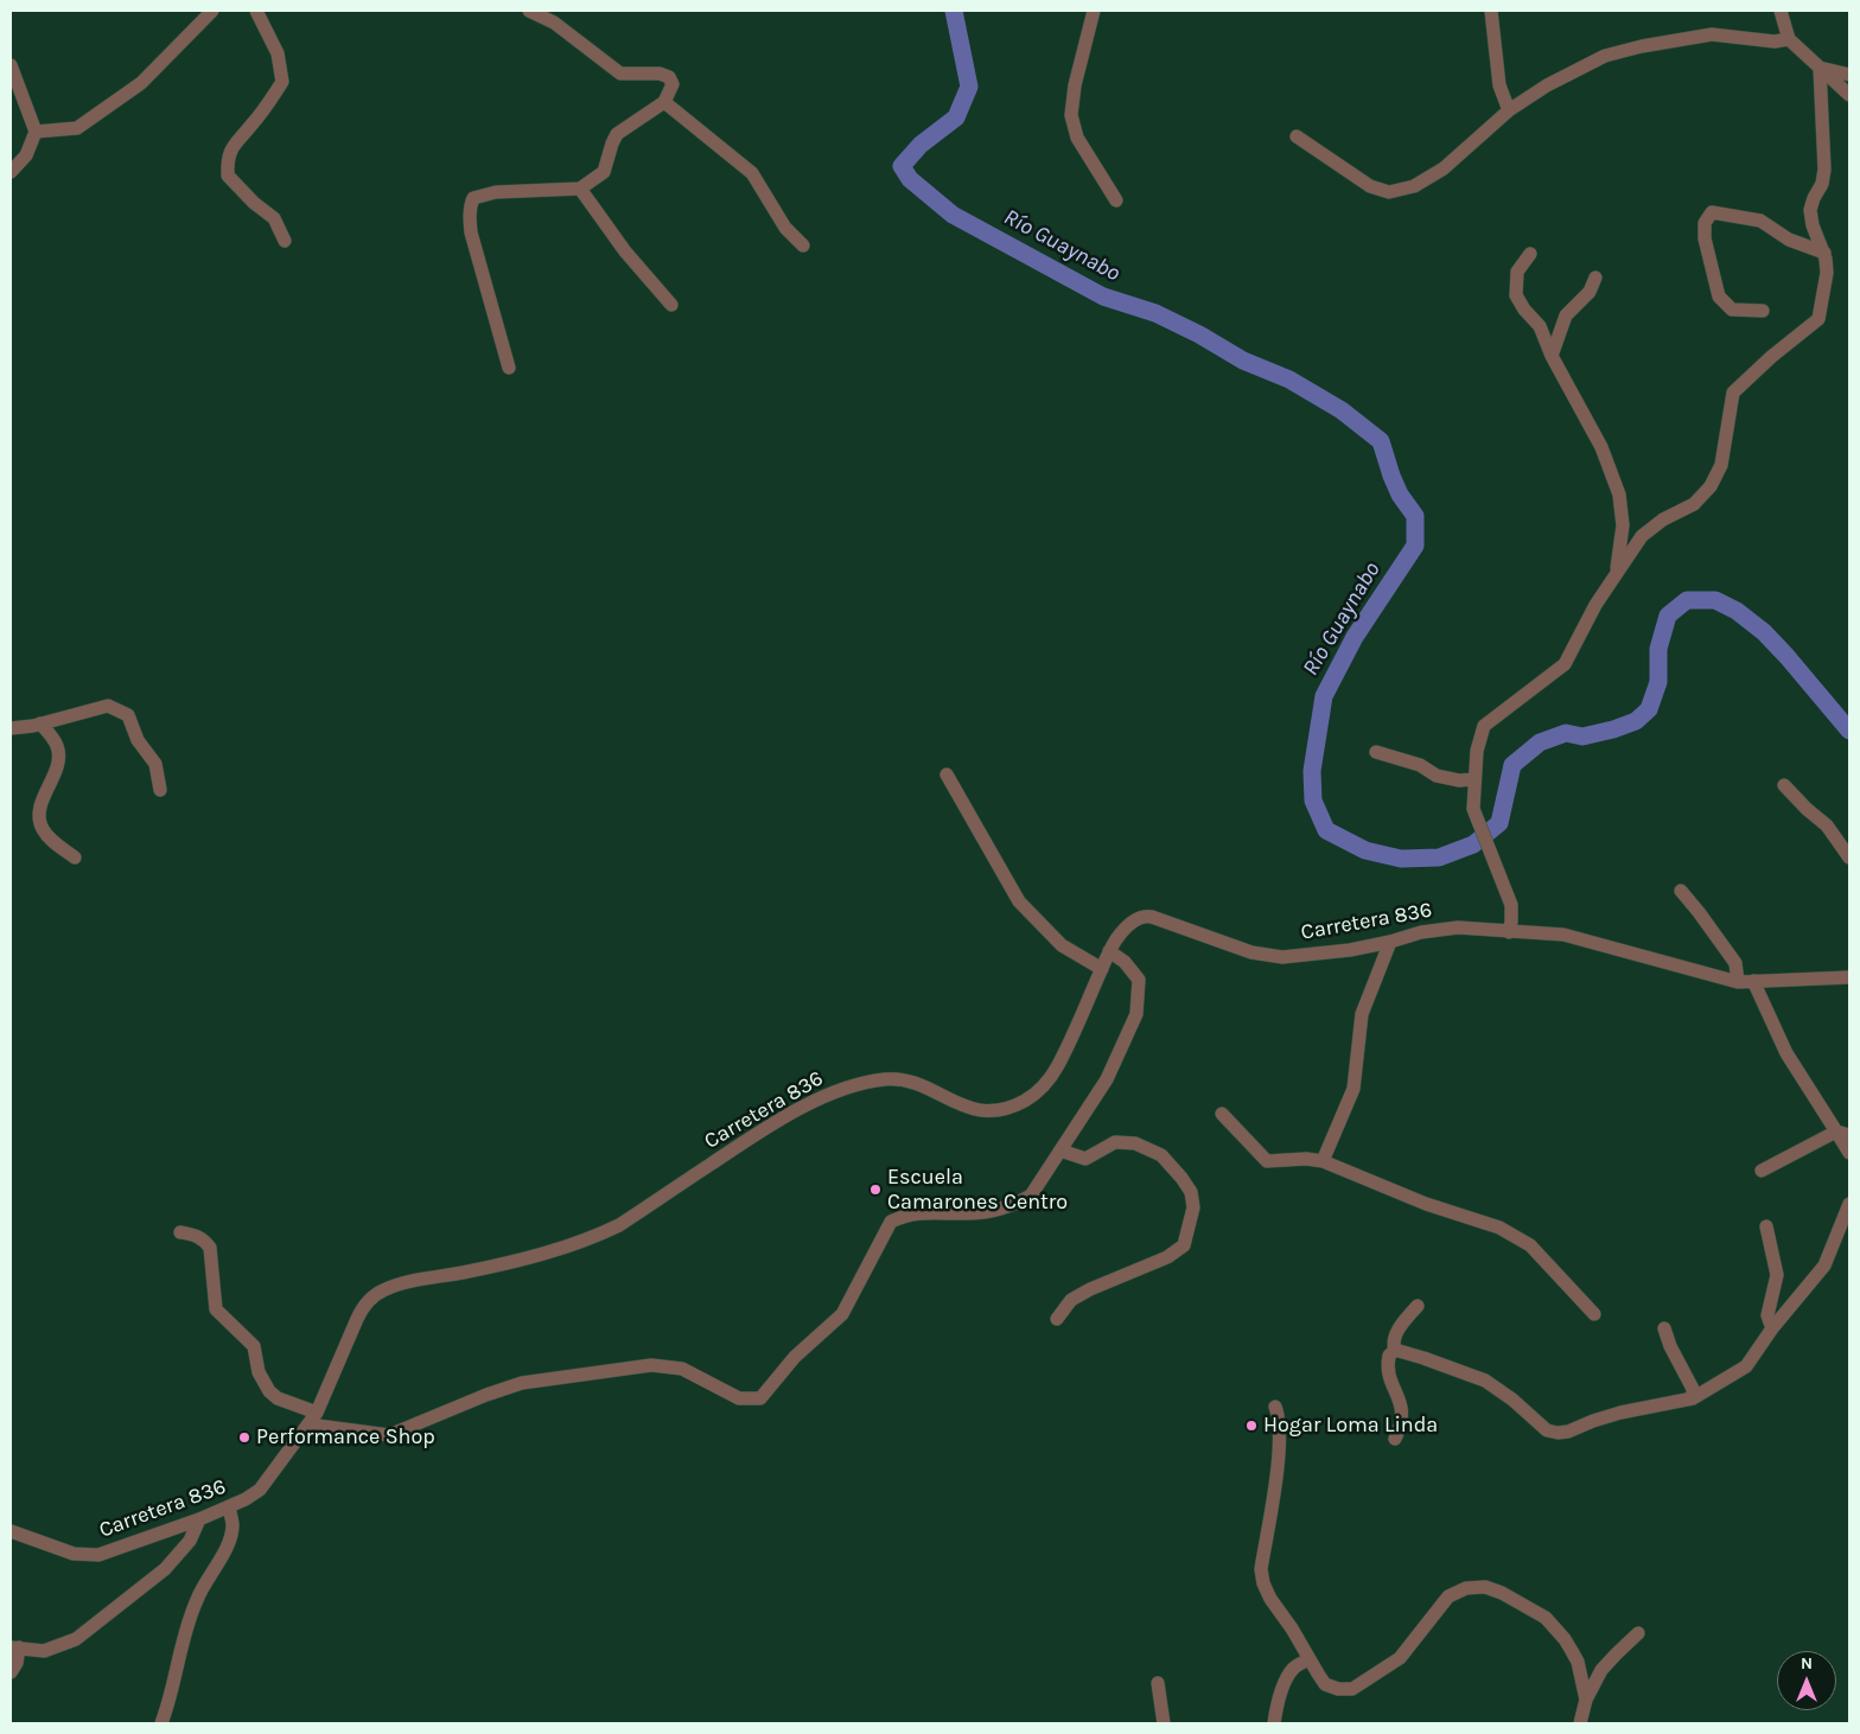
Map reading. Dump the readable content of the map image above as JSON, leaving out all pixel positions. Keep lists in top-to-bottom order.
{
  "streets": {
    "street": ["Carretera 836"]
  },
  "water": ["Río Guaynabo"],
  "places": ["Escuela Camarones Centro", "Hogar Loma Linda", "Performance Shop"],
  "north": "top"
}
